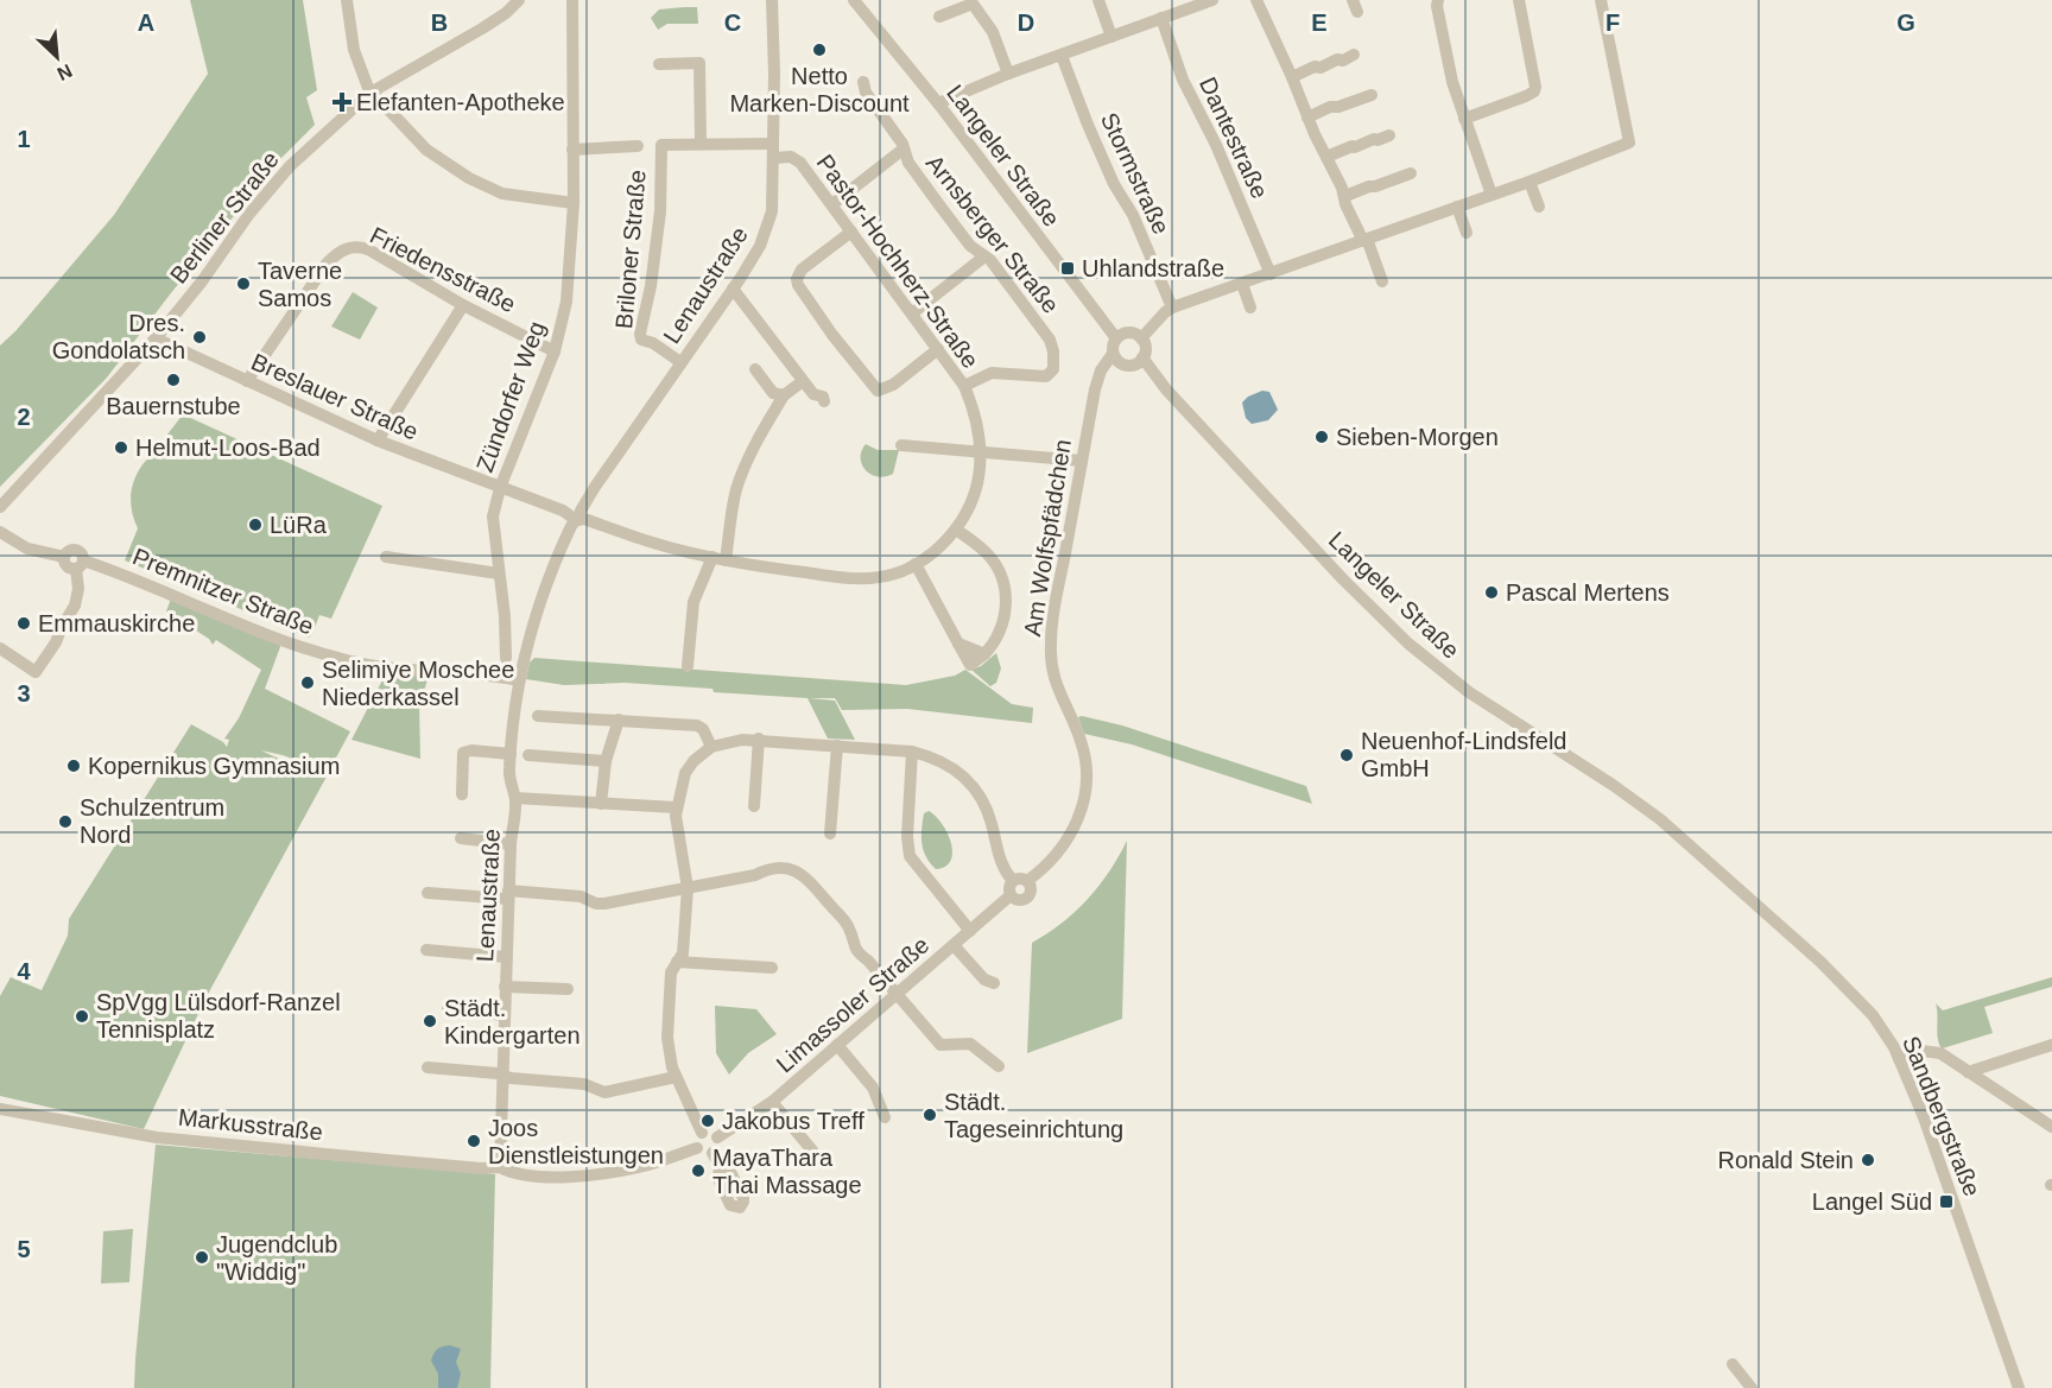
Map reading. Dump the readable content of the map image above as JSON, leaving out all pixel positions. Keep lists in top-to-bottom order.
{
  "streets": {
    "street": [
      "Dantestraße",
      "Langeler Straße",
      "Stormstraße",
      "Berliner Straße",
      "Arnsberger Straße",
      "Briloner Straße",
      "Pastor-Hochherz-Straße",
      "Friedensstraße",
      "Lenaustraße",
      "Breslauer Straße",
      "Zündorfer Weg",
      "Am Wolfspfädchen",
      "Premnitzer Straße",
      "Limassoler Straße",
      "Sandbergstraße",
      "Markusstraße"
    ]
  },
  "crossings": [
    ["Langeler Straße", "Am Wolfspfädchen"],
    ["Langeler Straße", "Sandbergstraße"],
    ["Berliner Straße", "Breslauer Straße"],
    ["Arnsberger Straße", "Pastor-Hochherz-Straße"],
    ["Briloner Straße", "Lenaustraße"],
    ["Pastor-Hochherz-Straße", "Lenaustraße"],
    ["Pastor-Hochherz-Straße", "Breslauer Straße"],
    ["Pastor-Hochherz-Straße", "Zündorfer Weg"],
    ["Friedensstraße", "Breslauer Straße"],
    ["Friedensstraße", "Zündorfer Weg"],
    ["Lenaustraße", "Premnitzer Straße"],
    ["Lenaustraße", "Markusstraße"],
    ["Breslauer Straße", "Zündorfer Weg"],
    ["Am Wolfspfädchen", "Limassoler Straße"]
  ],
  "places": {
    "other": [
      "Netto Marken-Discount",
      "Taverne Samos",
      "Dres. Gondolatsch",
      "Bauernstube",
      "Sieben-Morgen",
      "Helmut-Loos-Bad",
      "LüRa",
      "Pascal Mertens",
      "Emmauskirche",
      "Selimiye Moschee Niederkassel",
      "Neuenhof-Lindsfeld GmbH",
      "Kopernikus Gymnasium",
      "Schulzentrum Nord",
      "SpVgg Lülsdorf-Ranzel Tennisplatz",
      "Städt. Kindergarten",
      "Städt. Tageseinrichtung",
      "Jakobus Treff",
      "Joos Dienstleistungen",
      "Ronald Stein",
      "MayaThara Thai Massage",
      "Jugendclub \"Widdig\""
    ],
    "health": ["Elefanten-Apotheke"],
    "transit": ["Uhlandstraße", "Langel Süd"]
  },
  "north": "bottom right",
  "grid": {
    "columns": [
      "A",
      "B",
      "C",
      "D",
      "E",
      "F",
      "G"
    ],
    "rows": [
      "1",
      "2",
      "3",
      "4",
      "5"
    ]
  }
}
